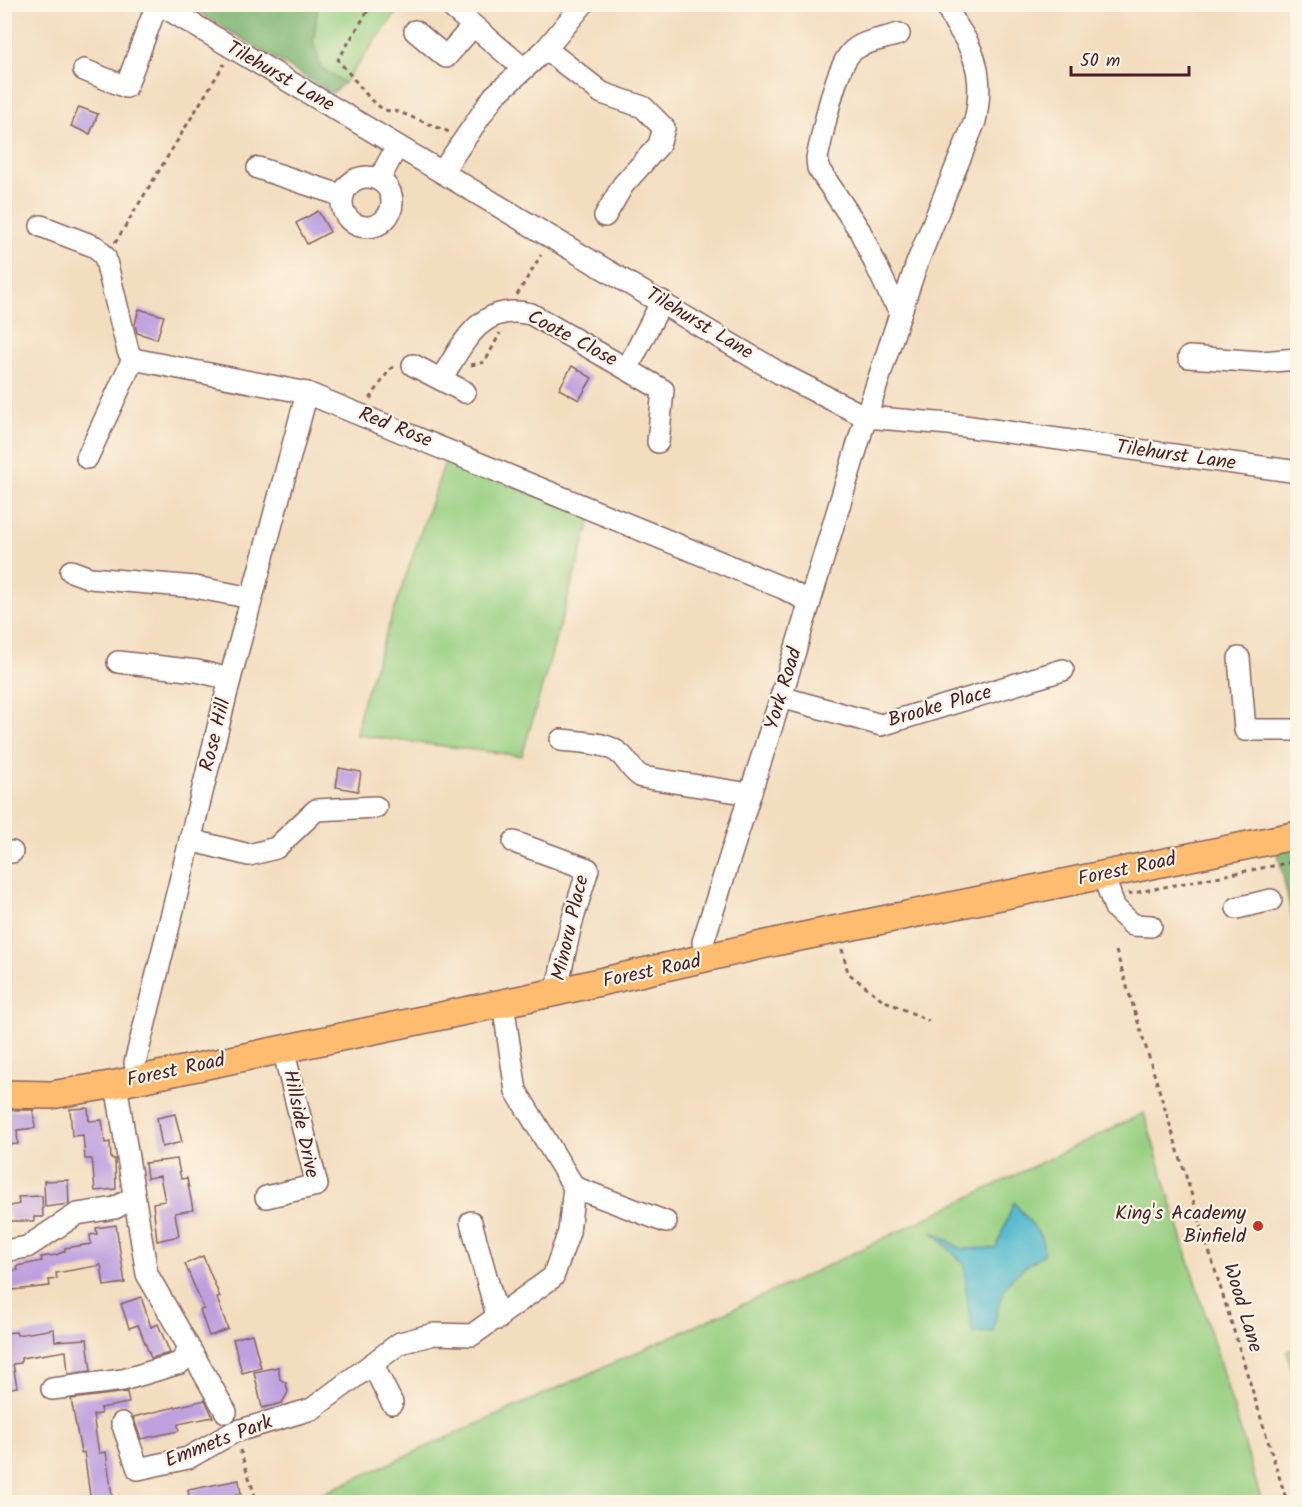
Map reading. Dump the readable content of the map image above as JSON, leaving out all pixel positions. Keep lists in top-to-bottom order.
{
  "streets": {
    "main road": ["Forest Road"],
    "street": [
      "Tilehurst Lane",
      "Coote Close",
      "Red Rose",
      "York Road",
      "Brooke Place",
      "Rose Hill",
      "Minoru Place",
      "Hillside Drive",
      "Emmets Park"
    ],
    "path": ["Wood Lane"]
  },
  "crossings": [
    ["Tilehurst Lane", "Coote Close"],
    ["Tilehurst Lane", "York Road"],
    ["Red Rose", "York Road"],
    ["Red Rose", "Rose Hill"],
    ["York Road", "Brooke Place"],
    ["York Road", "Forest Road"],
    ["Rose Hill", "Forest Road"],
    ["Forest Road", "Minoru Place"],
    ["Forest Road", "Hillside Drive"]
  ],
  "places": ["King's Academy Binfield"],
  "scale_bar": "50 m"
}
